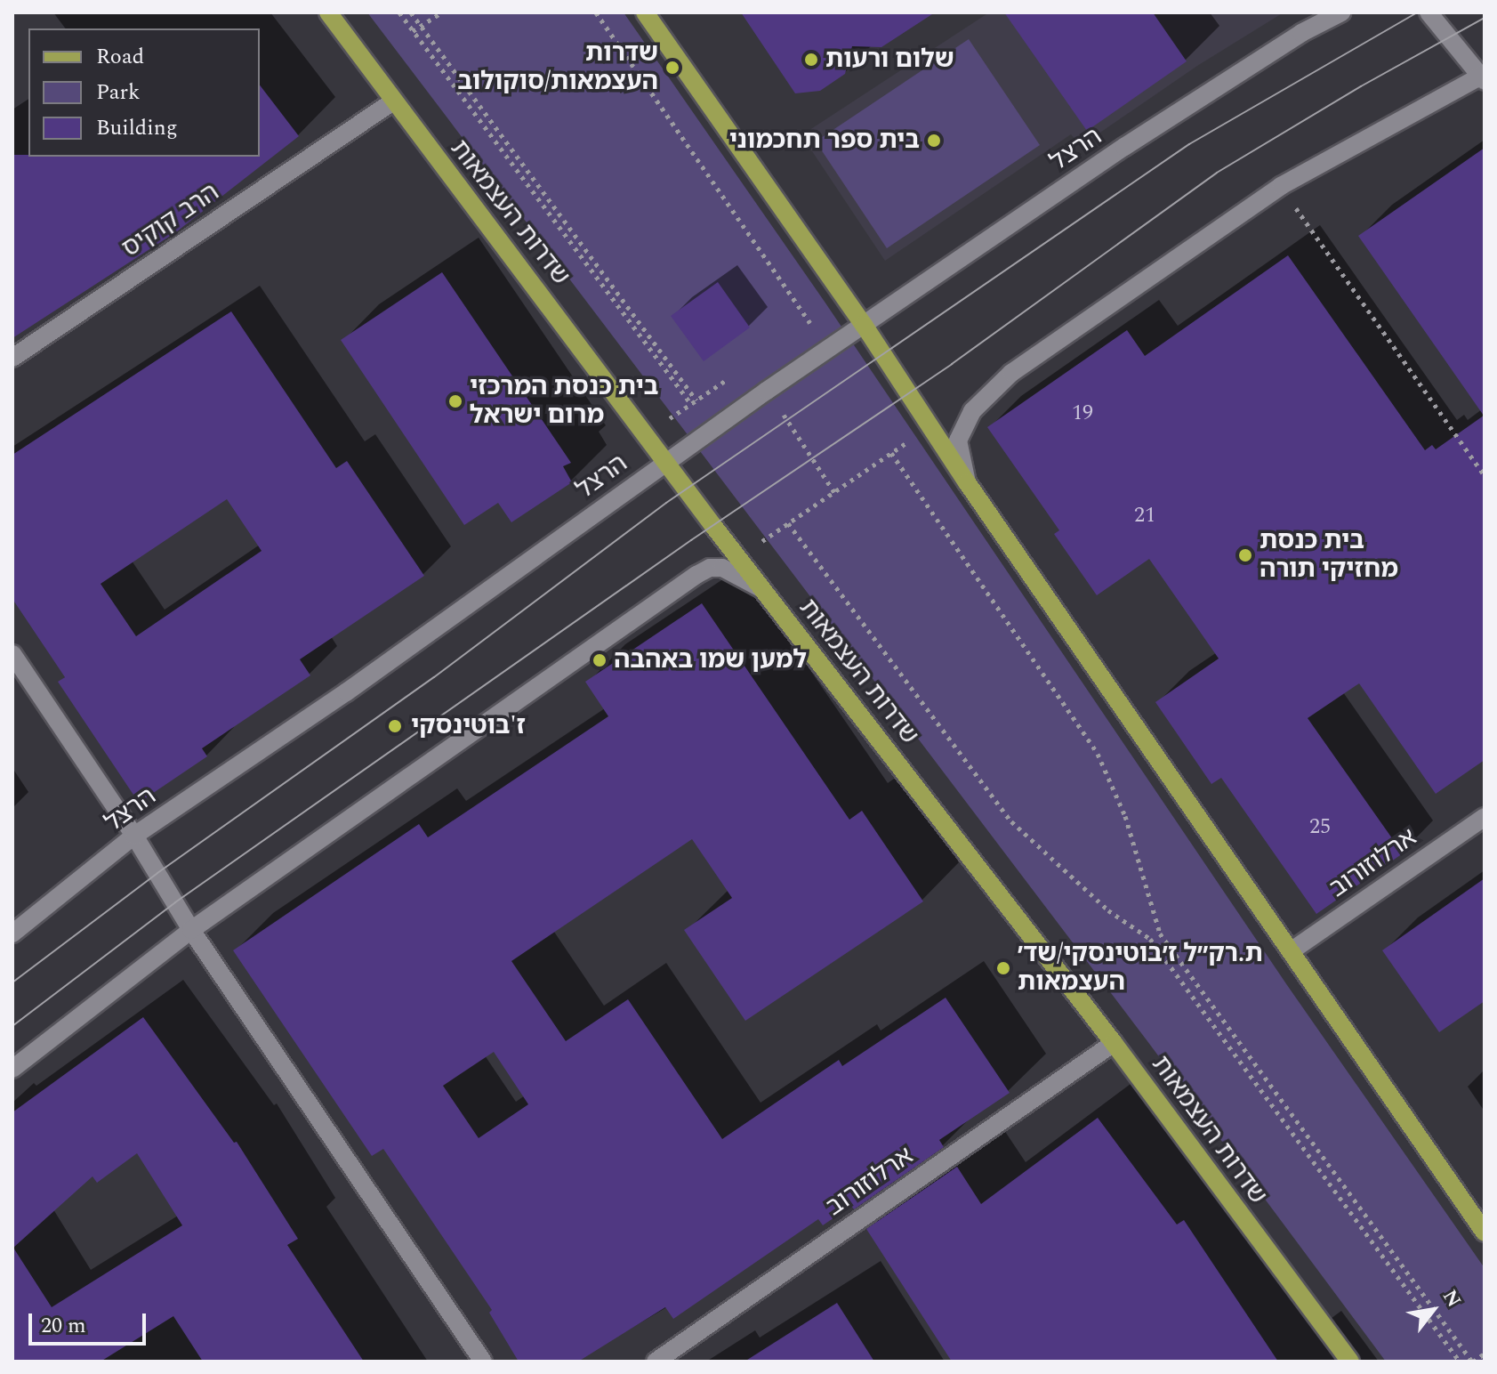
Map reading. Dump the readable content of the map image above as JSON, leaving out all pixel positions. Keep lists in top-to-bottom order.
{
  "streets": {
    "main road": ["שדרות העצמאות"],
    "street": ["הרצל", "הרב קוקיס", "ארלוזורוב"]
  },
  "crossings": [
    ["הרצל", "שדרות העצמאות"],
    ["שדרות העצמאות", "הרב קוקיס"],
    ["שדרות העצמאות", "ארלוזורוב"]
  ],
  "places": [
    "שלום ורעות",
    "שדרות העצמאות/סוקולוב",
    "בית ספר תחכמוני",
    "בית כנסת המרכזי מרום ישראל",
    "בית כנסת מחזיקי תורה",
    "למען שמו באהבה",
    "ז'בוטינסקי",
    "ת.רק״ל ז׳בוטינסקי/שד׳ העצמאות"
  ],
  "house_numbers": ["19", "21", "25"],
  "legend": ["Road", "Park", "Building"],
  "scale_bar": "20 m",
  "north": "top right"
}
